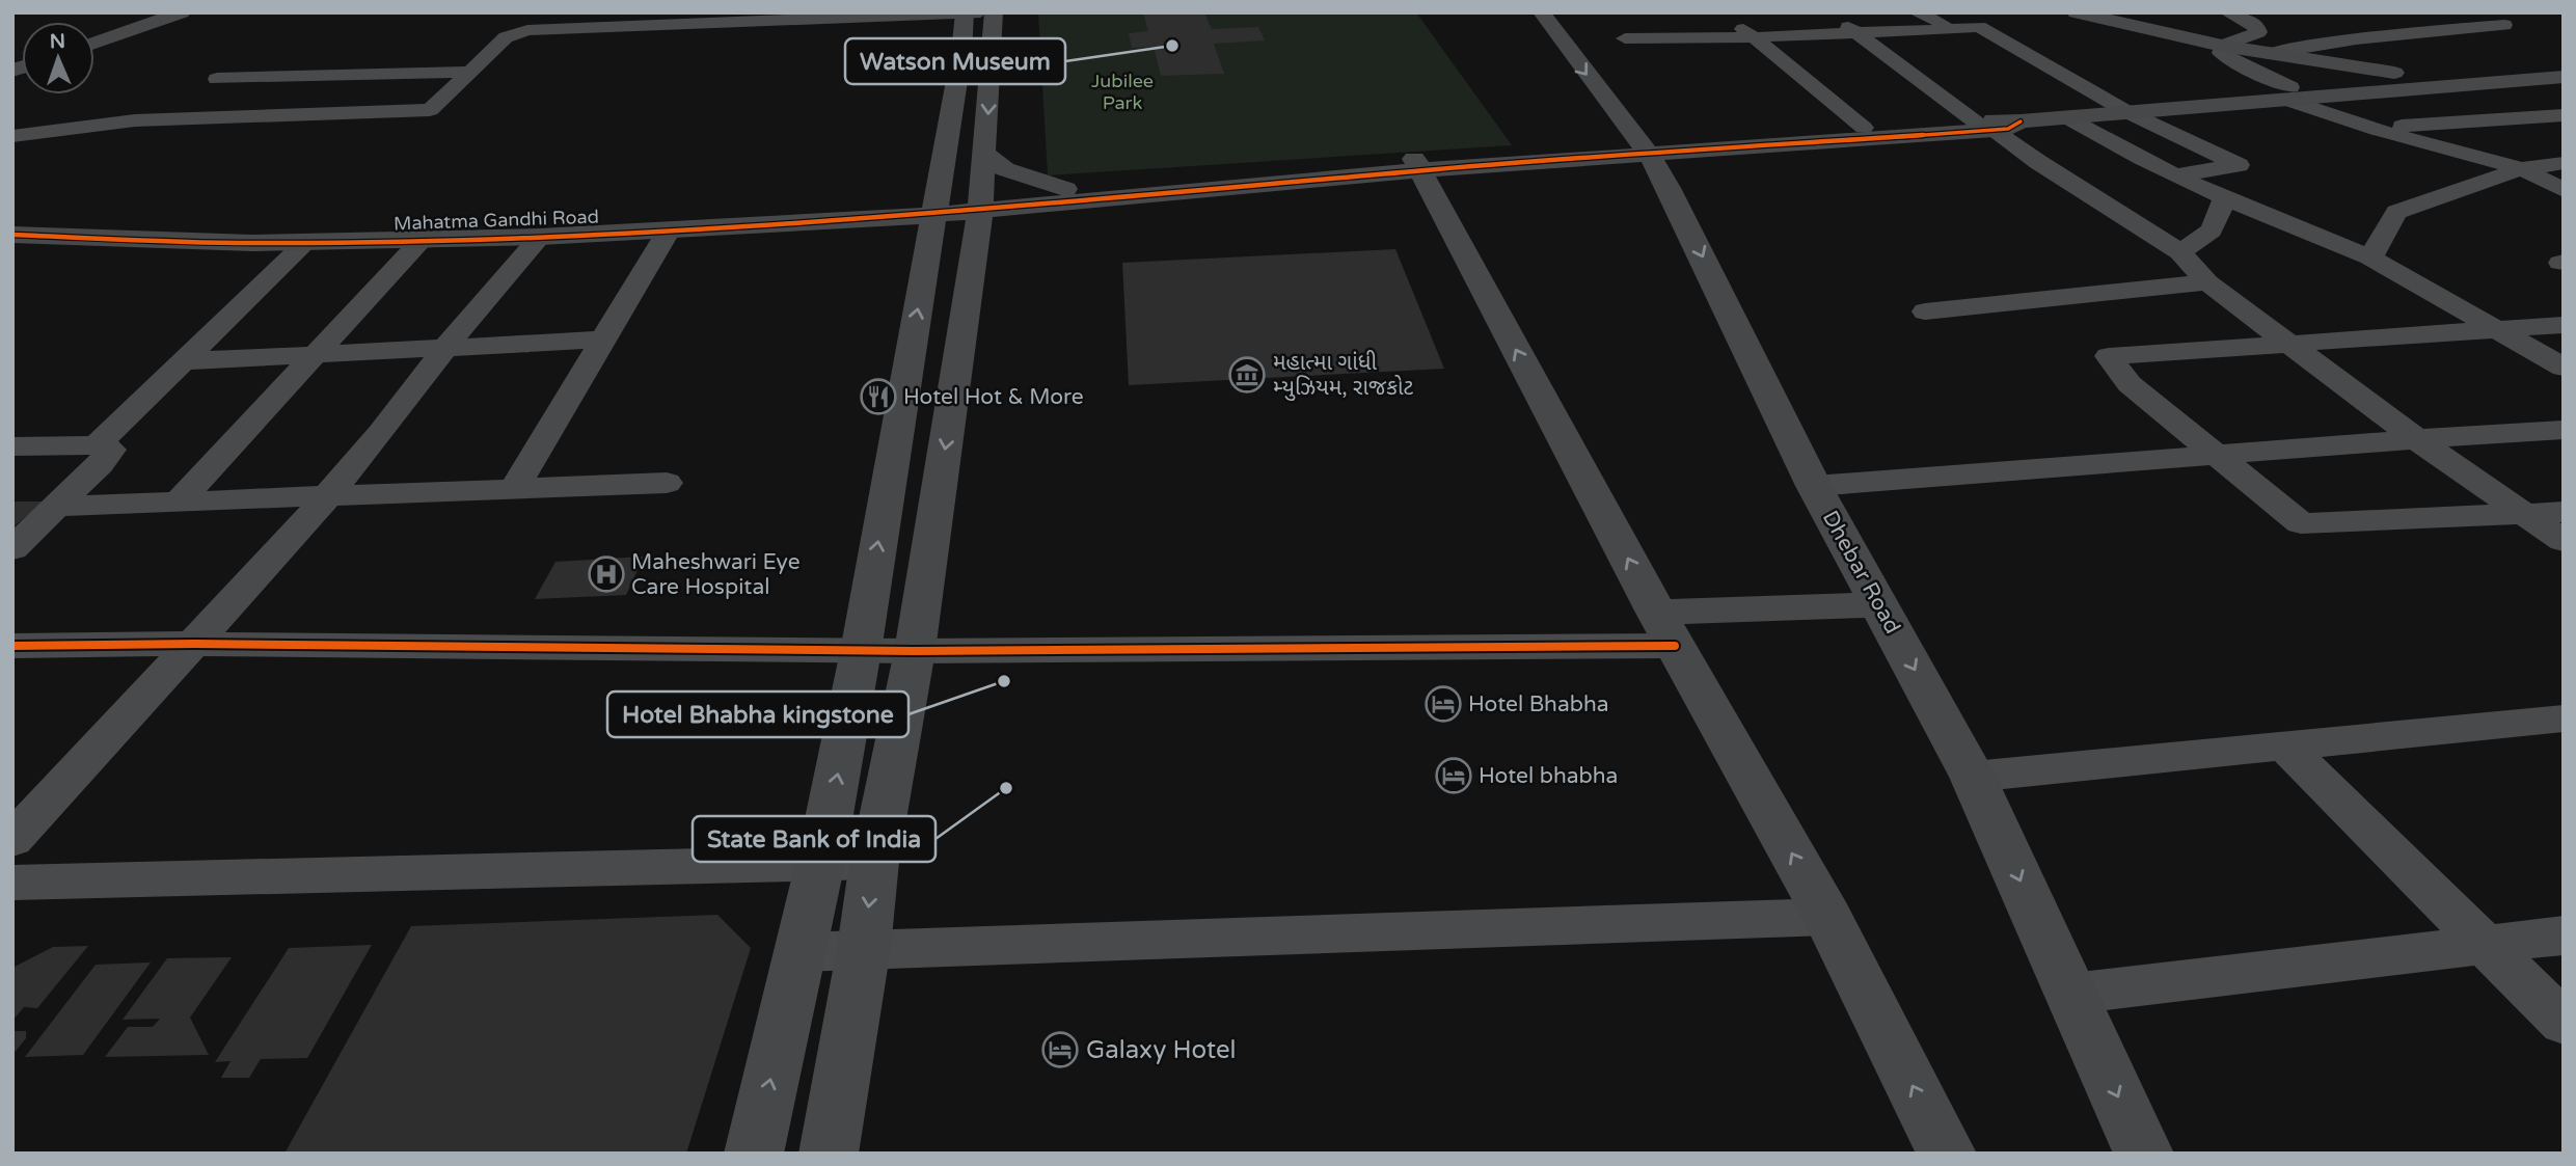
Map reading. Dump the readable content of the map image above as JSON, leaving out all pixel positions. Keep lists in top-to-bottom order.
{
  "streets": {
    "street": ["Mahatma Gandhi Road", "Dhebar Road"]
  },
  "parks": ["Jubilee Park"],
  "places": {
    "other": ["Watson Museum", "Hotel Bhabha kingstone", "State Bank of India"],
    "museum": ["મહાત્મા ગાંધી મ્યુઝિયમ, રાજકોટ"],
    "restaurant": ["Hotel Hot & More"],
    "hospital": ["Maheshwari Eye Care Hospital"],
    "hotel": ["Hotel Bhabha", "Hotel bhabha", "Galaxy Hotel"]
  },
  "north": "top"
}
